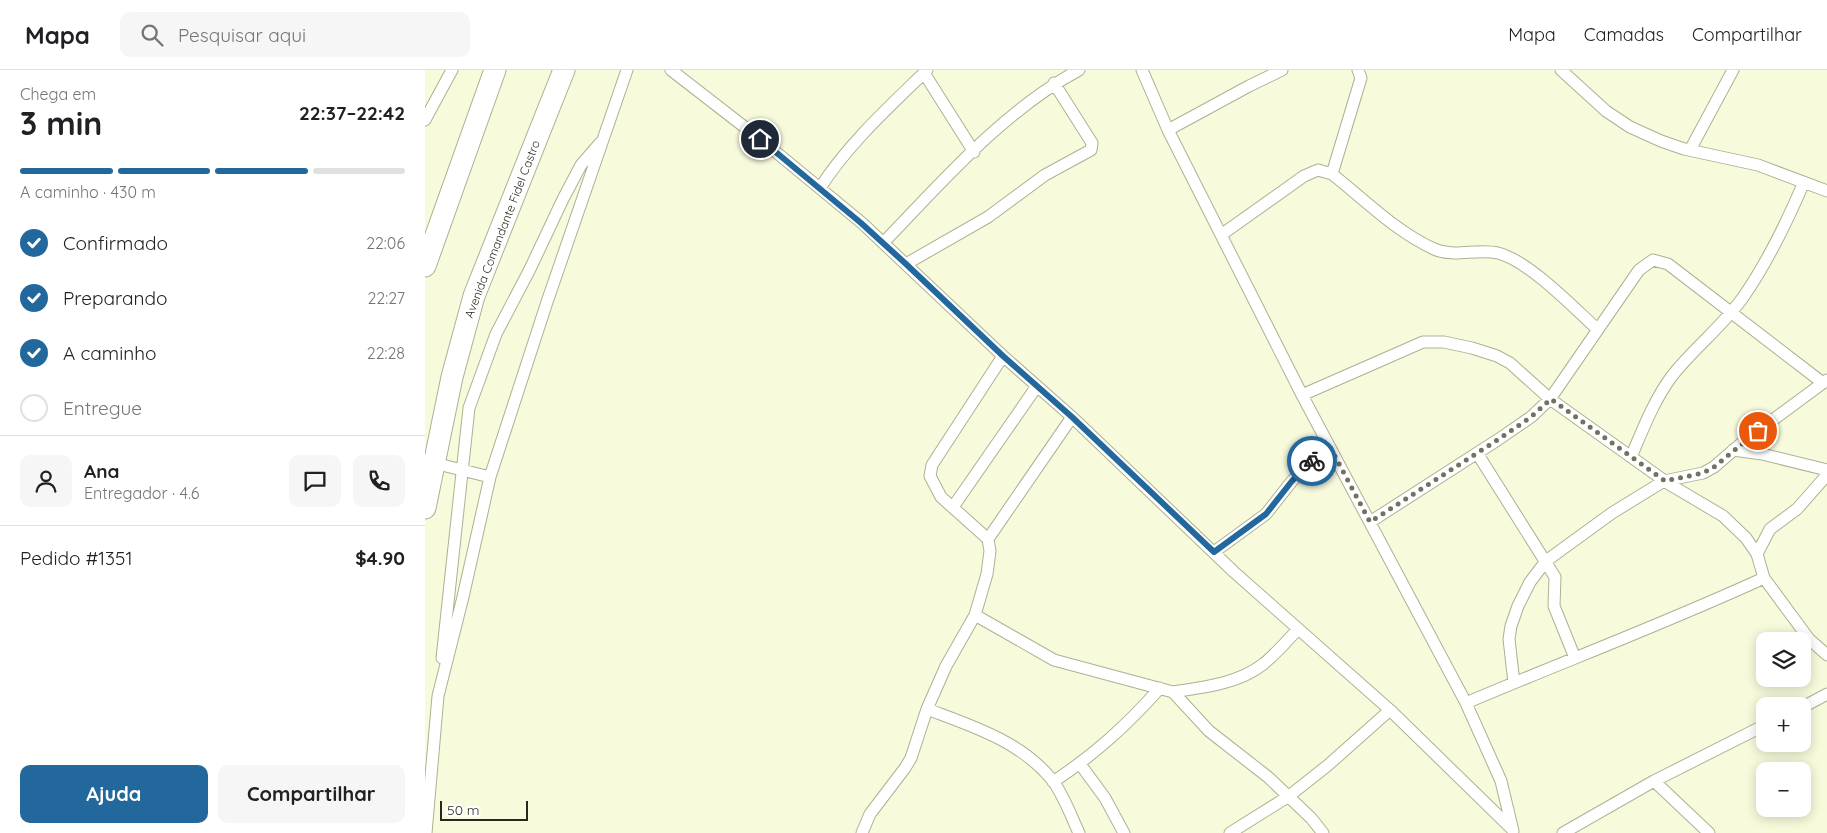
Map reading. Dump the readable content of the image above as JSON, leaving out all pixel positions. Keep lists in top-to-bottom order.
{
  "streets": {
    "highway": ["Avenida Comandante Fidel Castro"]
  },
  "scale_bar": "50 m",
  "page": {
    "header": "Mapa",
    "search": "Pesquisar aqui",
    "nav": ["Mapa", "Camadas", "Compartilhar"],
    "heading": ["3 min", "Chega em", "22:37–22:42"],
    "panel": [
      "Ana",
      "Entregador · 4.6",
      "Pedido #1351",
      "$4.90"
    ],
    "bar": "A caminho · 430 m",
    "list": [
      ["Confirmado", "22:06"],
      ["Preparando", "22:27"],
      ["A caminho", "22:28"],
      "Entregue"
    ],
    "map_buttons": ["+", "−"],
    "buttons": ["Ajuda", "Compartilhar"],
    "scale": "50 m"
  }
}
